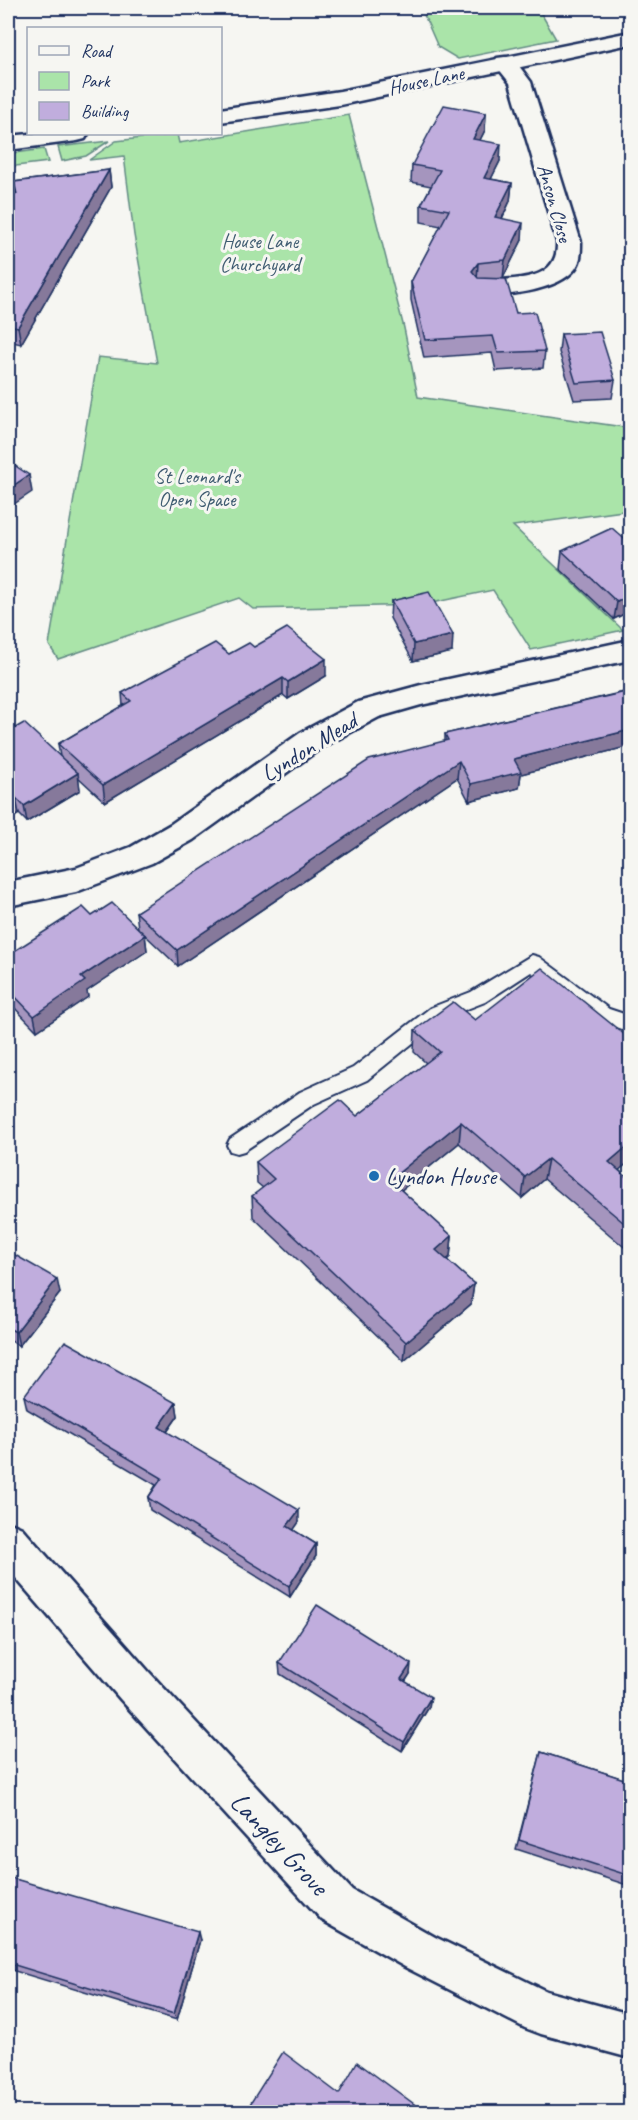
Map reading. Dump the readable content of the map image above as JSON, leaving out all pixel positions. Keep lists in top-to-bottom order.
{
  "streets": {
    "street": [
      "House Lane",
      "Anson Close",
      "Lyndon Mead",
      "Langley Grove"
    ]
  },
  "crossings": [
    ["House Lane", "Anson Close"]
  ],
  "parks": ["House Lane Churchyard", "St Leonard's Open Space"],
  "places": ["Lyndon House"],
  "legend": ["Road", "Park", "Building"]
}
